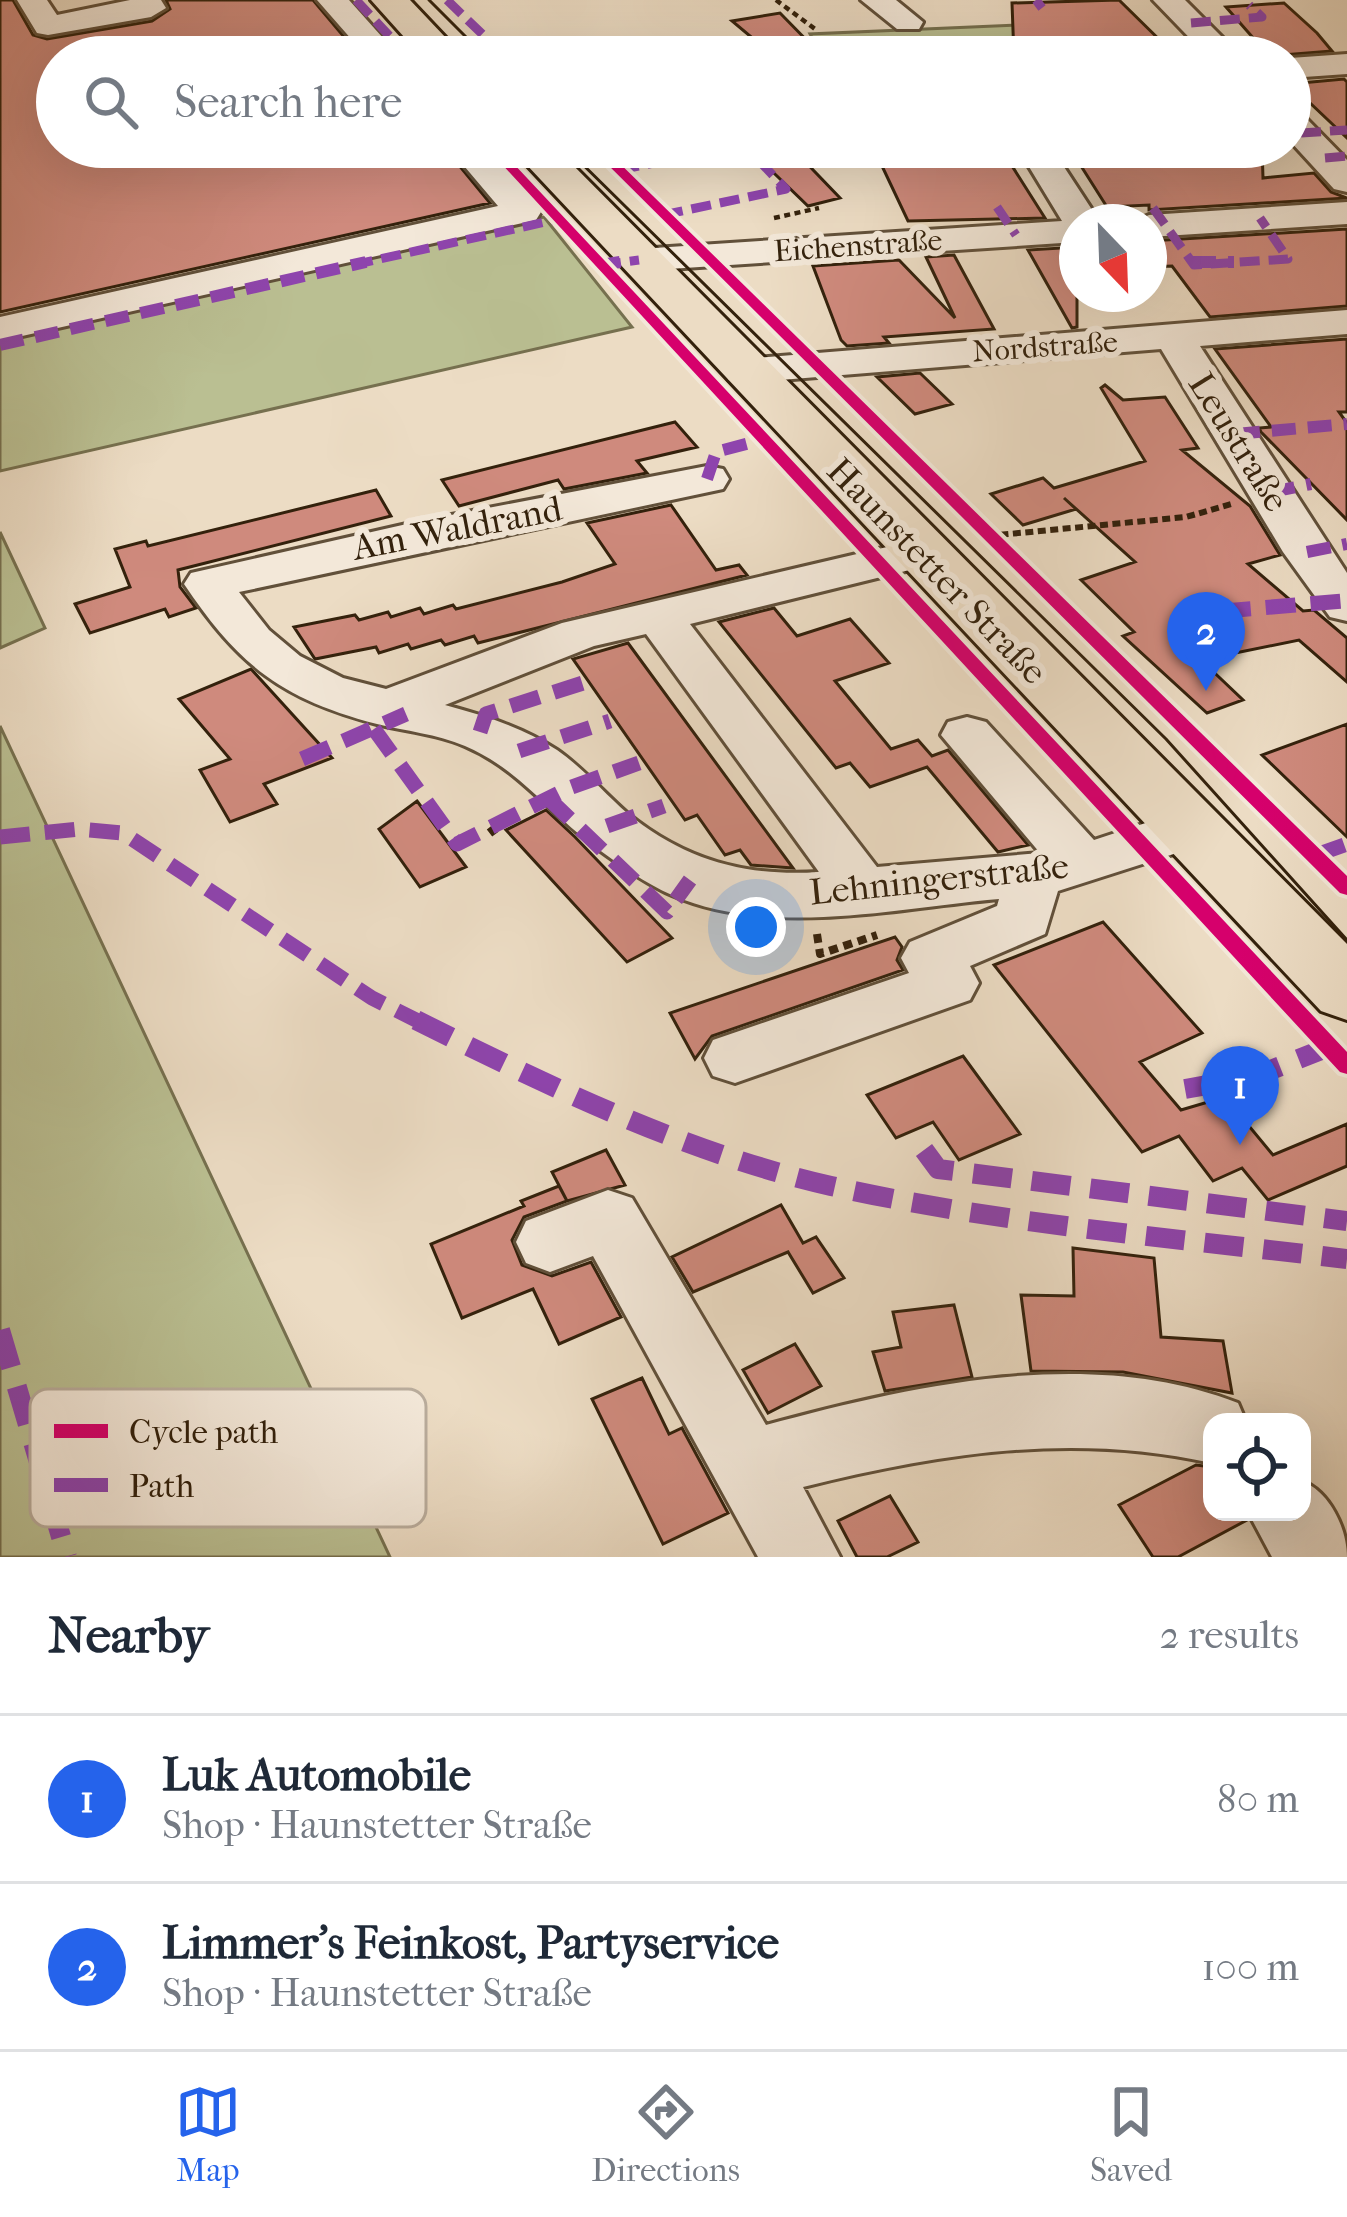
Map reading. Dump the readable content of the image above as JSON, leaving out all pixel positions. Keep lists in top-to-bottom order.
{
  "streets": {
    "main road": ["Haunstetter Straße"],
    "street": [
      "Eichenstraße",
      "Nordstraße",
      "Leustraße",
      "Am Waldrand",
      "Lehningerstraße"
    ]
  },
  "crossings": [
    ["Eichenstraße", "Haunstetter Straße"],
    ["Nordstraße", "Leustraße"],
    ["Nordstraße", "Haunstetter Straße"],
    ["Am Waldrand", "Lehningerstraße"],
    ["Haunstetter Straße", "Lehningerstraße"]
  ],
  "legend": ["Cycle path", "Path"],
  "north": "bottom right",
  "page": {
    "search": "Search here",
    "pins": ["2", "1"],
    "heading": ["Nearby", "2 results"],
    "list": [
      {
        "mark": "1",
        "name": "Luk Automobile",
        "note": "Shop · Haunstetter Straße",
        "value": "80 m"
      },
      {
        "mark": "2",
        "name": "Limmer's Feinkost, Partyservice",
        "note": "Shop · Haunstetter Straße",
        "value": "100 m"
      }
    ],
    "nav": ["Map", "Directions", "Saved"]
  }
}
